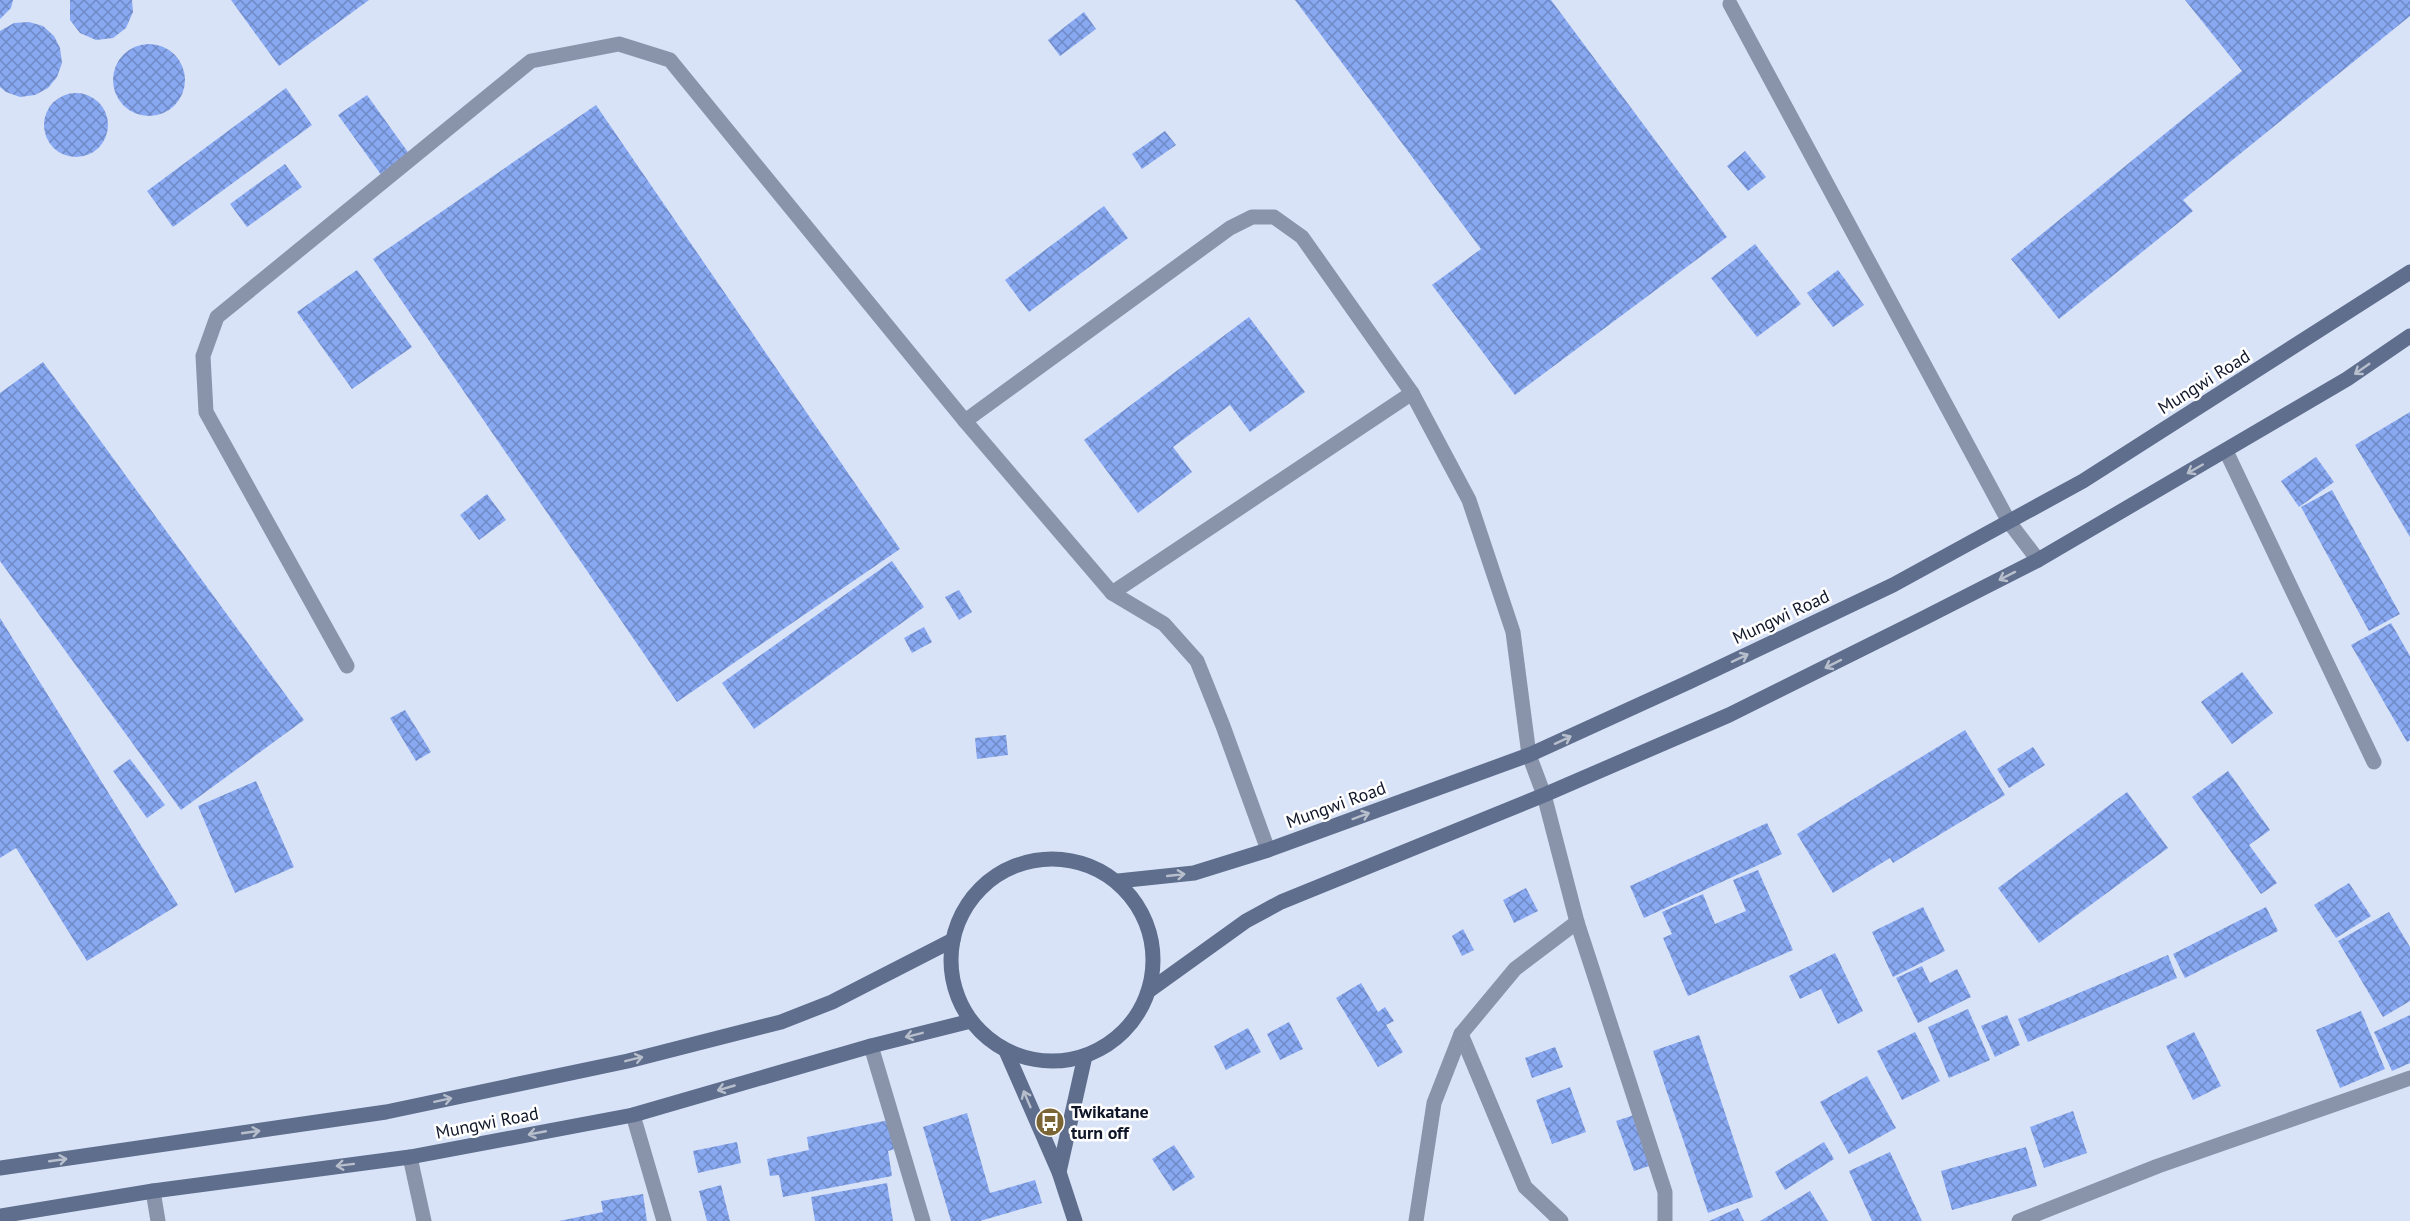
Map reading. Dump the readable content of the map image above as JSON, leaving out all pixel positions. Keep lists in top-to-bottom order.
{
  "streets": {
    "main road": ["Mungwi Road"]
  },
  "places": {
    "bus stop": ["Twikatane turn off"]
  }
}
